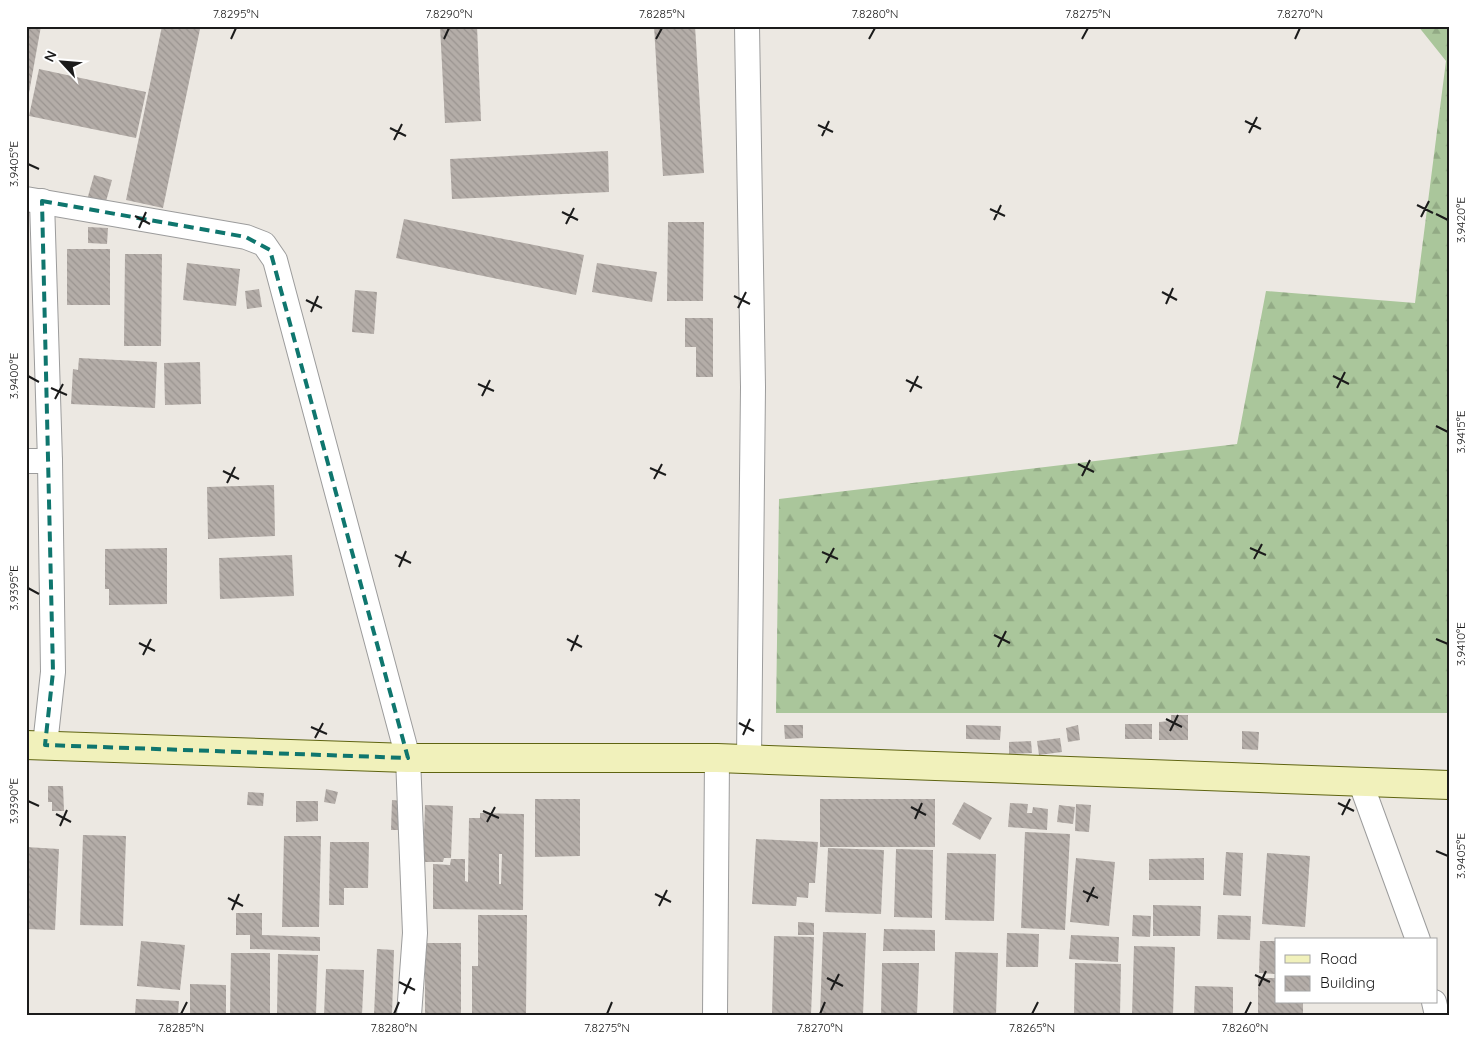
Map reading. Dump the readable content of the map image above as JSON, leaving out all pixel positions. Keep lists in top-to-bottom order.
{
  "legend": ["Road", "Building"],
  "north": "top left",
  "coordinates": [
    "7.8295°N",
    "7.8290°N",
    "7.8285°N",
    "7.8280°N",
    "7.8275°N",
    "7.8270°N",
    "3.9405°E",
    "3.9420°E",
    "3.9400°E",
    "3.9415°E",
    "3.9395°E",
    "3.9410°E",
    "3.9390°E",
    "7.8265°N",
    "7.8260°N"
  ]
}
